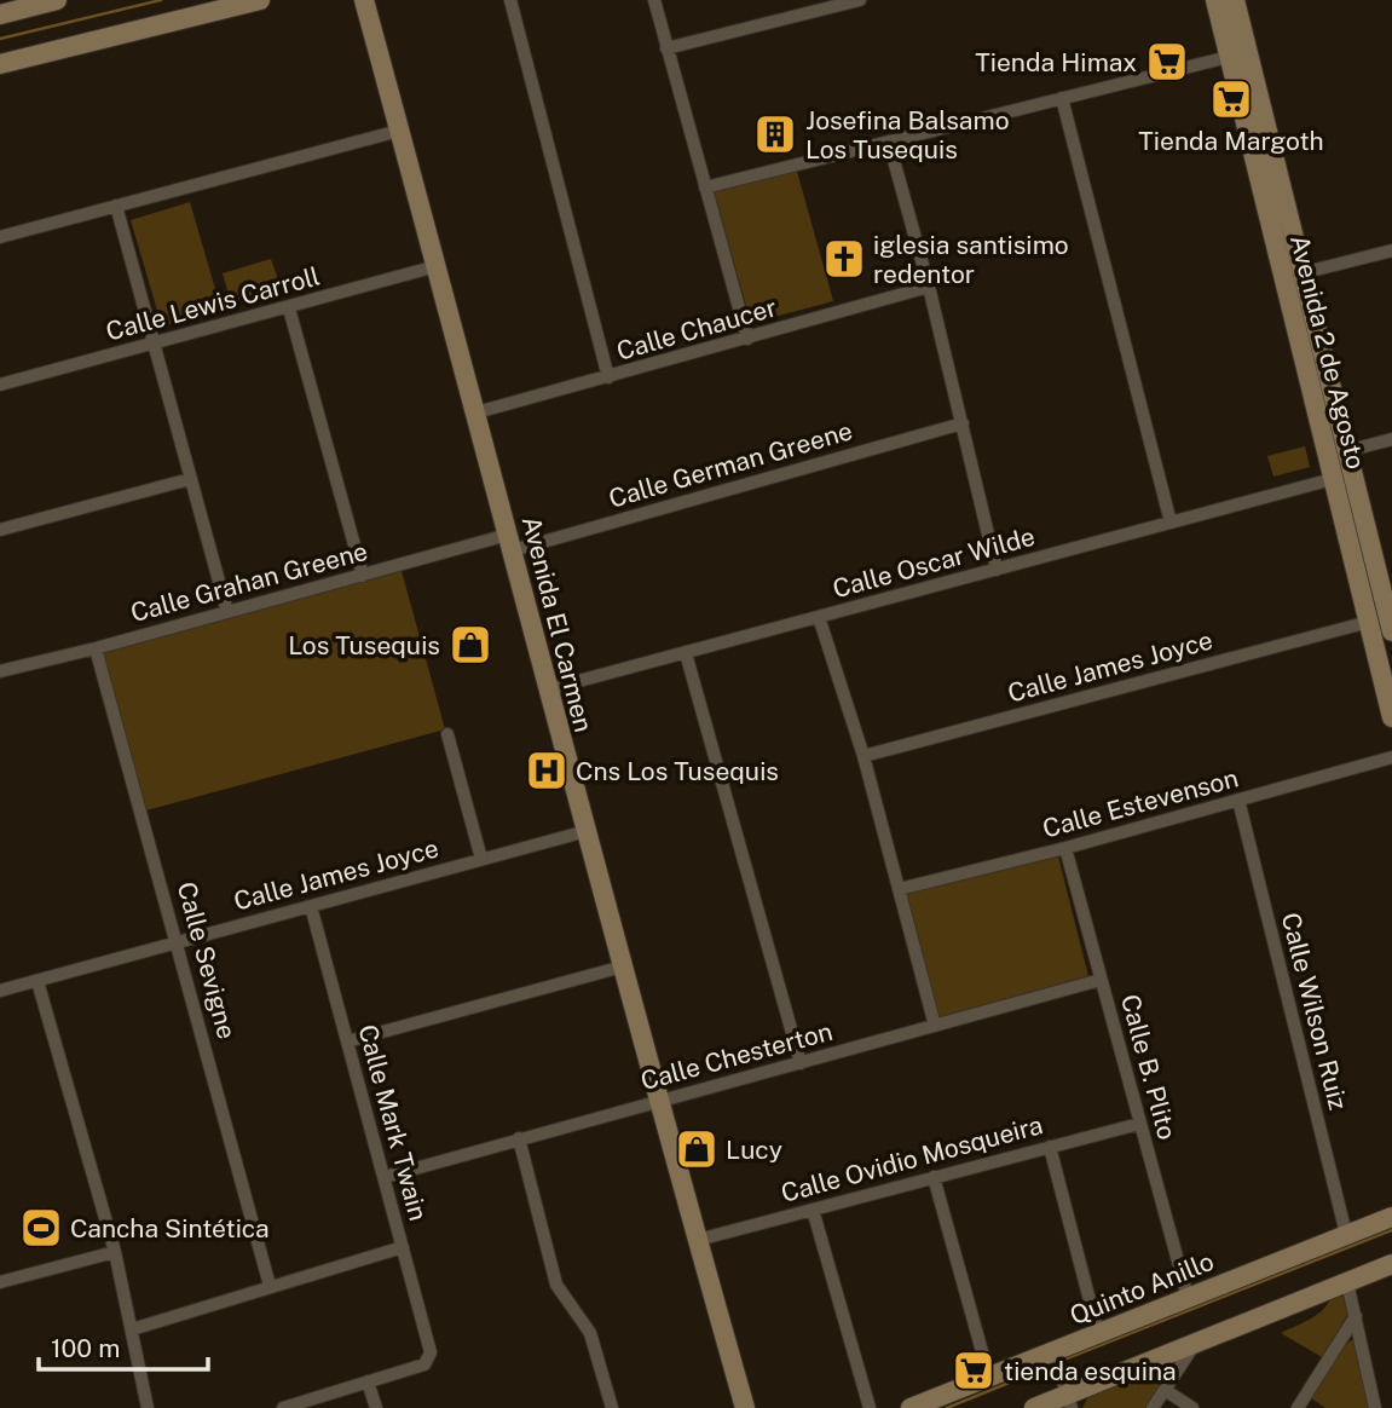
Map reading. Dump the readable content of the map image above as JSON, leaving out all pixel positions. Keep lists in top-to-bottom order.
{
  "streets": {
    "street": [
      "Calle Lewis Carroll",
      "Calle Chaucer",
      "Avenida 2 de Agosto",
      "Calle German Greene",
      "Calle Oscar Wilde",
      "Calle Grahan Greene",
      "Avenida El Carmen",
      "Calle James Joyce",
      "Calle Estevenson",
      "Calle Sevigne",
      "Calle Wilson Ruiz",
      "Calle Chesterton",
      "Calle B. Plito",
      "Calle Mark Twain",
      "Calle Ovidio Mosqueira",
      "Quinto Anillo"
    ]
  },
  "crossings": [
    ["Calle Lewis Carroll", "Avenida El Carmen"],
    ["Calle Chaucer", "Avenida El Carmen"],
    ["Avenida 2 de Agosto", "Calle Oscar Wilde"],
    ["Avenida 2 de Agosto", "Calle James Joyce"],
    ["Calle German Greene", "Calle Grahan Greene"],
    ["Calle German Greene", "Avenida El Carmen"],
    ["Calle Oscar Wilde", "Avenida El Carmen"],
    ["Calle Grahan Greene", "Avenida El Carmen"],
    ["Calle Grahan Greene", "Calle Sevigne"],
    ["Avenida El Carmen", "Calle James Joyce"],
    ["Avenida El Carmen", "Calle Chesterton"],
    ["Avenida El Carmen", "Calle Ovidio Mosqueira"],
    ["Calle James Joyce", "Calle Sevigne"],
    ["Calle James Joyce", "Calle Mark Twain"],
    ["Calle Estevenson", "Calle Wilson Ruiz"],
    ["Calle Estevenson", "Calle B. Plito"],
    ["Calle Wilson Ruiz", "Quinto Anillo"],
    ["Calle Chesterton", "Calle B. Plito"],
    ["Calle Chesterton", "Calle Mark Twain"],
    ["Calle B. Plito", "Calle Ovidio Mosqueira"],
    ["Calle B. Plito", "Quinto Anillo"]
  ],
  "places": {
    "supermarket": ["Tienda Himax", "Tienda Margoth", "tienda esquina"],
    "building": ["Josefina Balsamo Los Tusequis"],
    "church": ["iglesia santisimo redentor"],
    "shop": ["Los Tusequis", "Lucy"],
    "hospital": ["Cns Los Tusequis"],
    "sports": ["Cancha Sintética"]
  },
  "scale_bar": "100 m"
}
